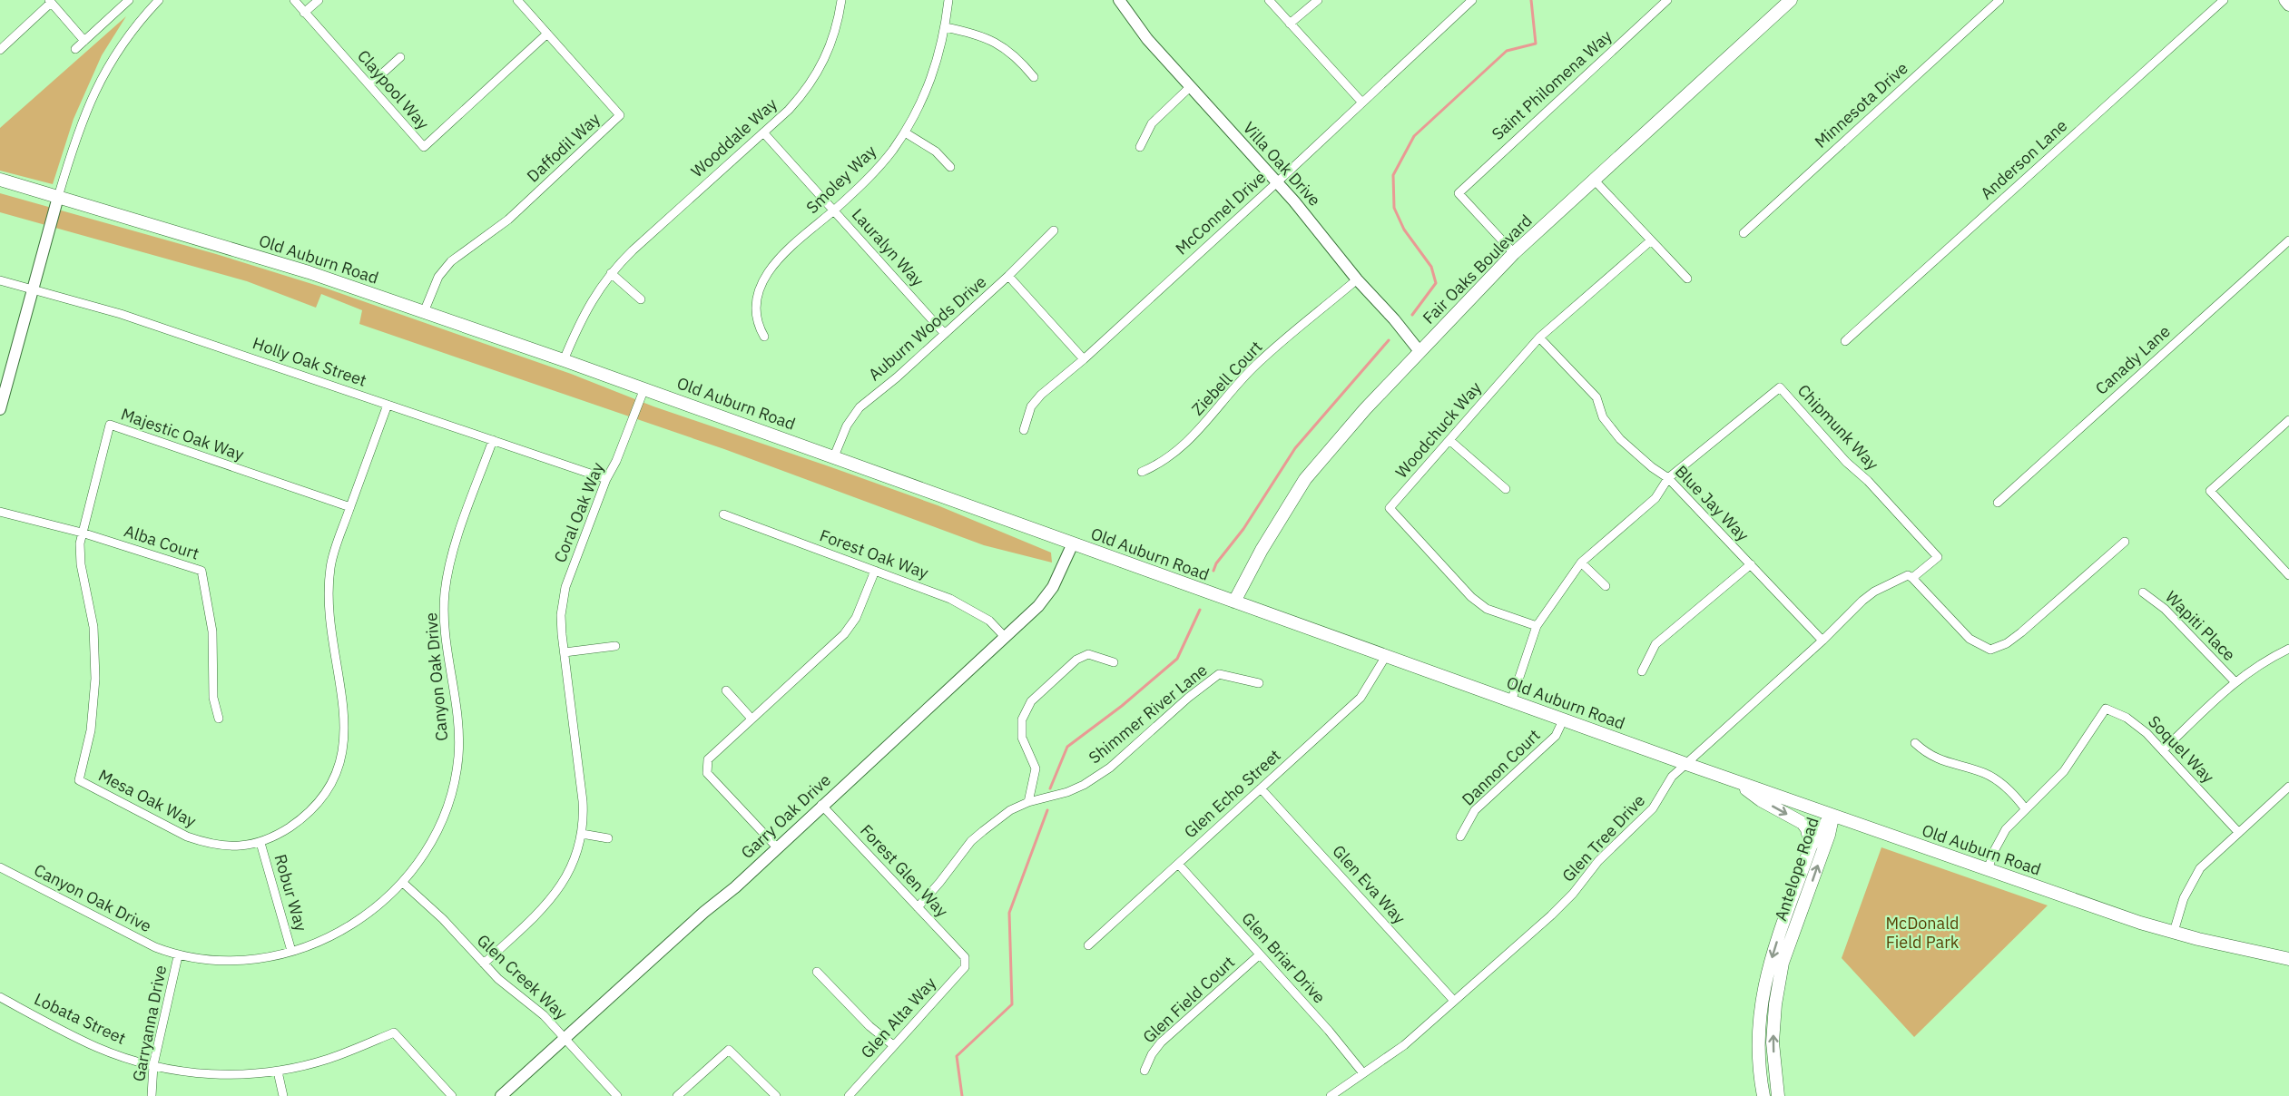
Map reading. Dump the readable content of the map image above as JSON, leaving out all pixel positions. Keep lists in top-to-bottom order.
{
  "streets": {
    "main road": ["Old Auburn Road", "Fair Oaks Boulevard", "Antelope Road"],
    "street": [
      "Saint Philomena Way",
      "Claypool Way",
      "Minnesota Drive",
      "Wooddale Way",
      "Daffodil Way",
      "Anderson Lane",
      "Villa Oak Drive",
      "Smoley Way",
      "McConnel Drive",
      "Lauralyn Way",
      "Auburn Woods Drive",
      "Canady Lane",
      "Holly Oak Street",
      "Ziebell Court",
      "Chipmunk Way",
      "Woodchuck Way",
      "Majestic Oak Way",
      "Blue Jay Way",
      "Coral Oak Way",
      "Alba Court",
      "Forest Oak Way",
      "Wapiti Place",
      "Canyon Oak Drive",
      "Shimmer River Lane",
      "Soquel Way",
      "Dannon Court",
      "Glen Echo Street",
      "Mesa Oak Way",
      "Garry Oak Drive",
      "Glen Tree Drive",
      "Forest Glen Way",
      "Glen Eva Way",
      "Robur Way",
      "Glen Briar Drive",
      "Glen Creek Way",
      "Glen Field Court",
      "Glen Alta Way",
      "Lobata Street",
      "Garryanna Drive"
    ]
  },
  "crossings": [
    ["Saint Philomena Way", "Fair Oaks Boulevard"],
    ["Claypool Way", "Daffodil Way"],
    ["Wooddale Way", "Lauralyn Way"],
    ["Wooddale Way", "Old Auburn Road"],
    ["Daffodil Way", "Old Auburn Road"],
    ["Villa Oak Drive", "McConnel Drive"],
    ["Villa Oak Drive", "Fair Oaks Boulevard"],
    ["Villa Oak Drive", "Ziebell Court"],
    ["Smoley Way", "Lauralyn Way"],
    ["Lauralyn Way", "Auburn Woods Drive"],
    ["Old Auburn Road", "Fair Oaks Boulevard"],
    ["Old Auburn Road", "Auburn Woods Drive"],
    ["Old Auburn Road", "Chipmunk Way"],
    ["Old Auburn Road", "Coral Oak Way"],
    ["Old Auburn Road", "Soquel Way"],
    ["Old Auburn Road", "Dannon Court"],
    ["Old Auburn Road", "Glen Echo Street"],
    ["Old Auburn Road", "Garry Oak Drive"],
    ["Old Auburn Road", "Glen Tree Drive"],
    ["Old Auburn Road", "Antelope Road"],
    ["Holly Oak Street", "Coral Oak Way"],
    ["Holly Oak Street", "Canyon Oak Drive"],
    ["Holly Oak Street", "Mesa Oak Way"],
    ["Chipmunk Way", "Woodchuck Way"],
    ["Chipmunk Way", "Blue Jay Way"],
    ["Chipmunk Way", "Glen Tree Drive"],
    ["Woodchuck Way", "Blue Jay Way"],
    ["Majestic Oak Way", "Alba Court"],
    ["Majestic Oak Way", "Mesa Oak Way"],
    ["Blue Jay Way", "Glen Tree Drive"],
    ["Coral Oak Way", "Glen Creek Way"],
    ["Alba Court", "Mesa Oak Way"],
    ["Forest Oak Way", "Garry Oak Drive"],
    ["Canyon Oak Drive", "Robur Way"],
    ["Canyon Oak Drive", "Glen Creek Way"],
    ["Canyon Oak Drive", "Garryanna Drive"],
    ["Glen Echo Street", "Glen Eva Way"],
    ["Glen Echo Street", "Glen Briar Drive"],
    ["Mesa Oak Way", "Robur Way"],
    ["Garry Oak Drive", "Forest Glen Way"],
    ["Garry Oak Drive", "Glen Creek Way"],
    ["Glen Tree Drive", "Glen Eva Way"],
    ["Glen Tree Drive", "Glen Briar Drive"],
    ["Forest Glen Way", "Glen Alta Way"],
    ["Glen Briar Drive", "Glen Field Court"],
    ["Lobata Street", "Garryanna Drive"]
  ],
  "parks": ["McDonald Field Park"]
}
